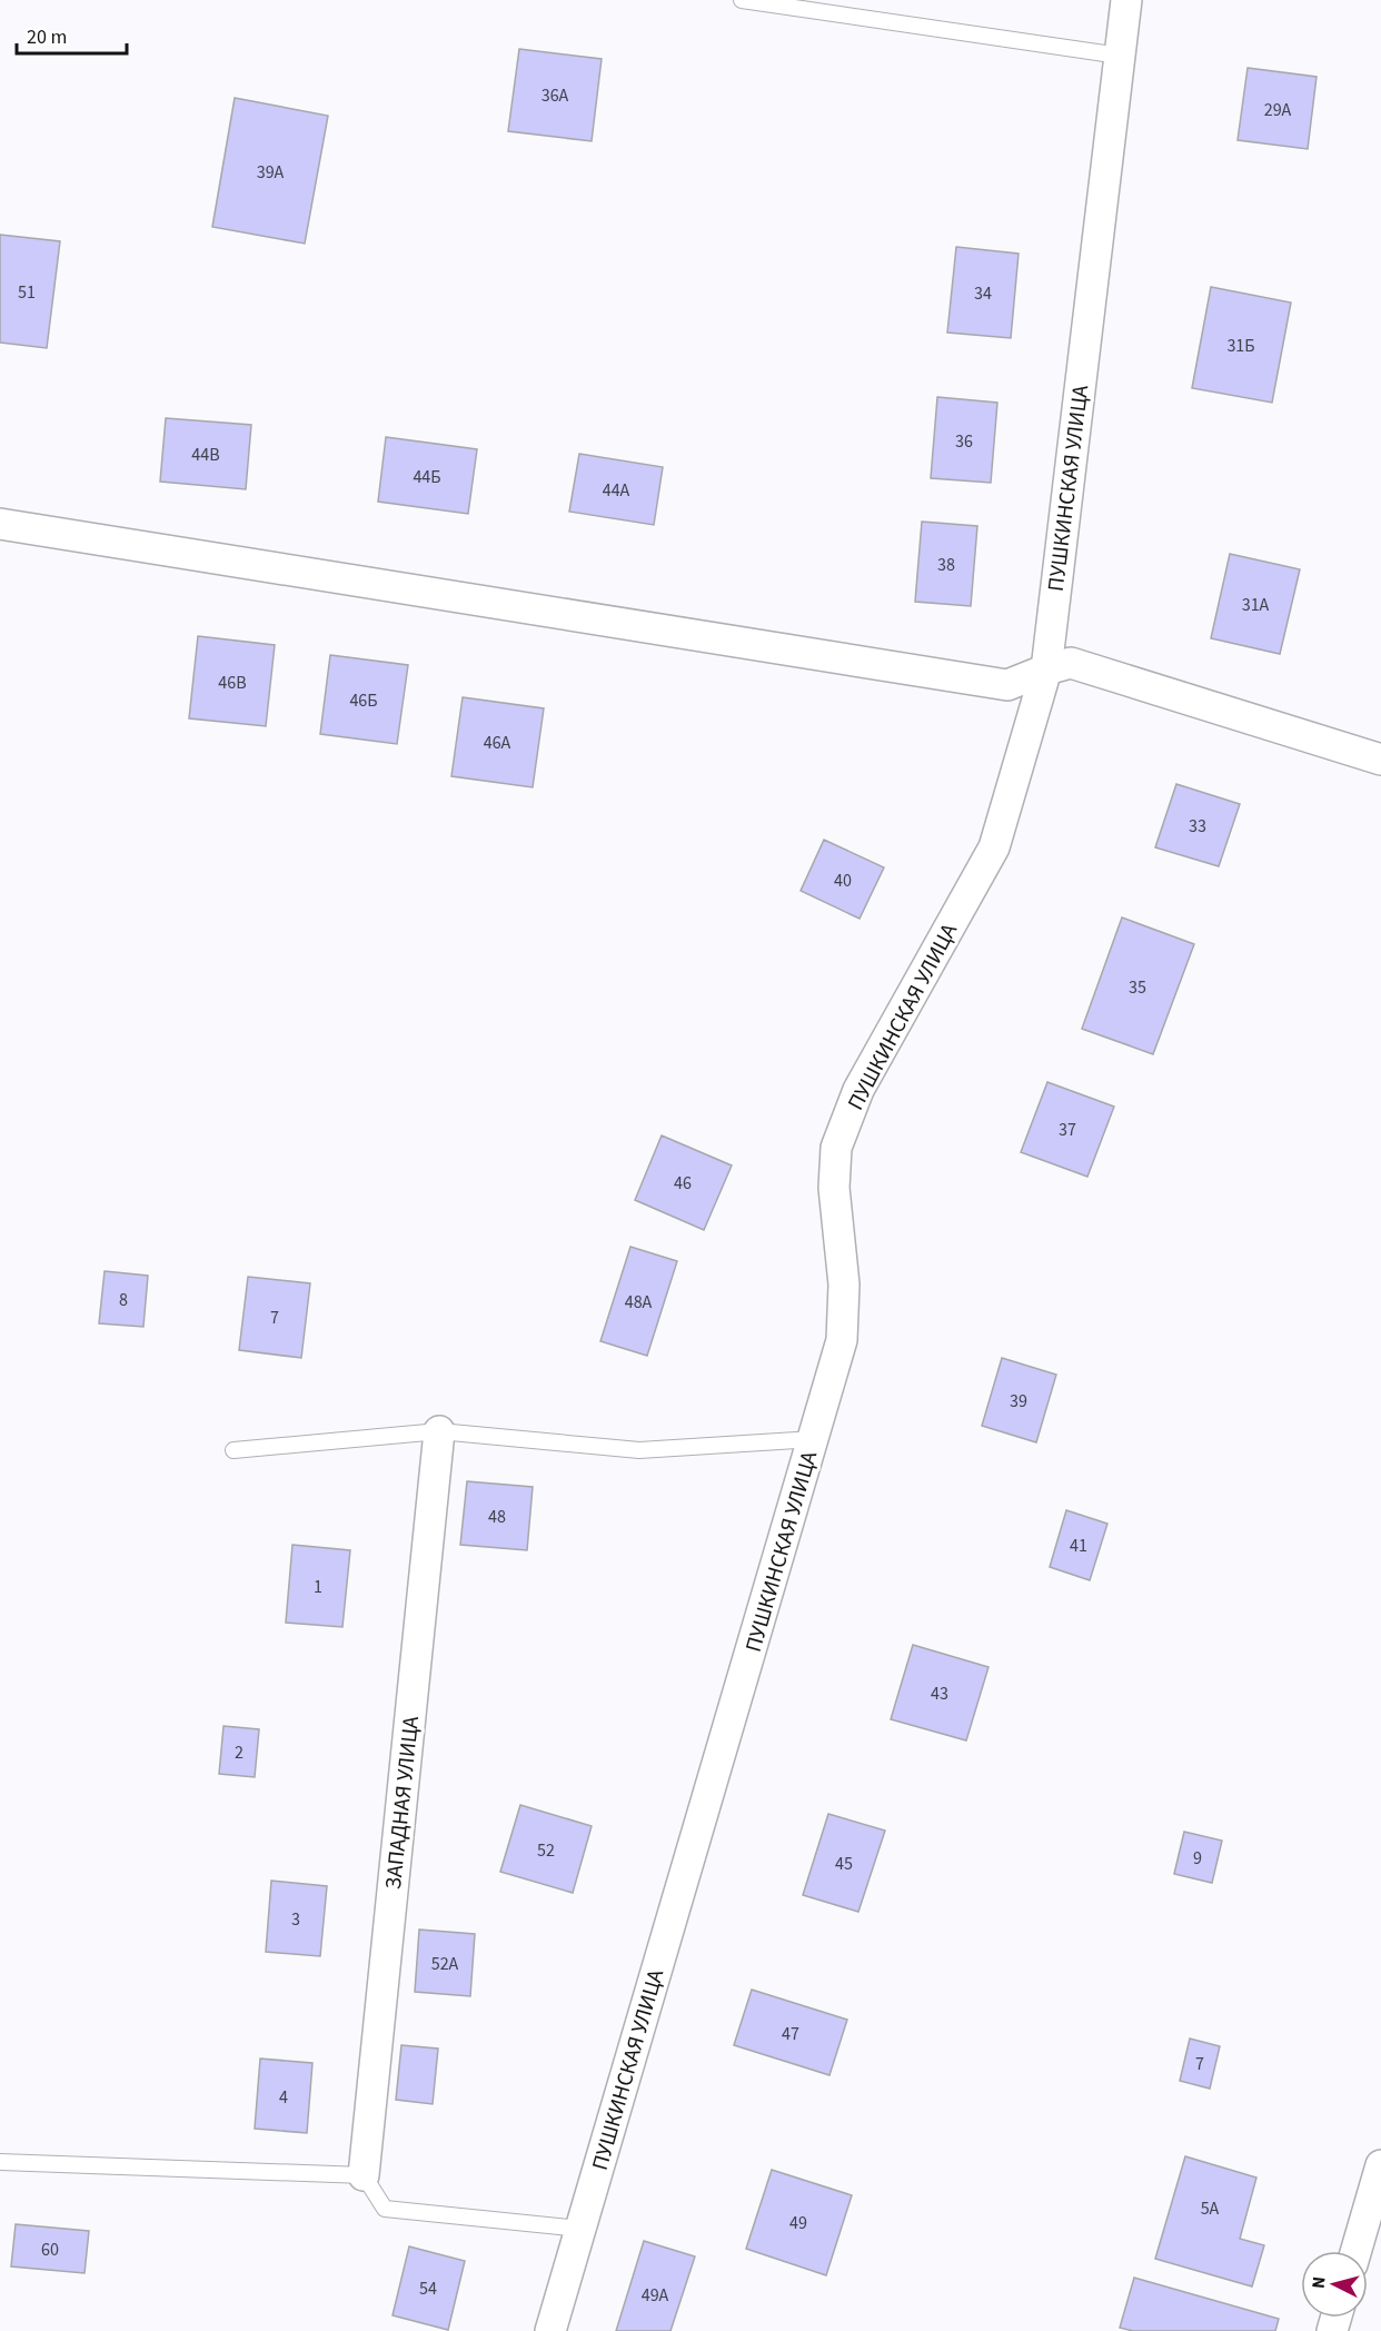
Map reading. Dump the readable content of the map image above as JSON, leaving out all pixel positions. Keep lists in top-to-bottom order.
{
  "streets": {
    "street": ["ПУШКИНСКАЯ УЛИЦА", "ЗАПАДНАЯ УЛИЦА"]
  },
  "house_numbers": [
    "36А",
    "29А",
    "39А",
    "51",
    "34",
    "31Б",
    "36",
    "44В",
    "44Б",
    "44А",
    "38",
    "31А",
    "46В",
    "46Б",
    "46А",
    "33",
    "40",
    "35",
    "37",
    "46",
    "8",
    "48А",
    "7",
    "39",
    "48",
    "41",
    "1",
    "43",
    "2",
    "52",
    "9",
    "45",
    "3",
    "52А",
    "47",
    "7",
    "4",
    "5А",
    "49",
    "60",
    "54",
    "49А"
  ],
  "scale_bar": "20 m",
  "north": "left"
}
